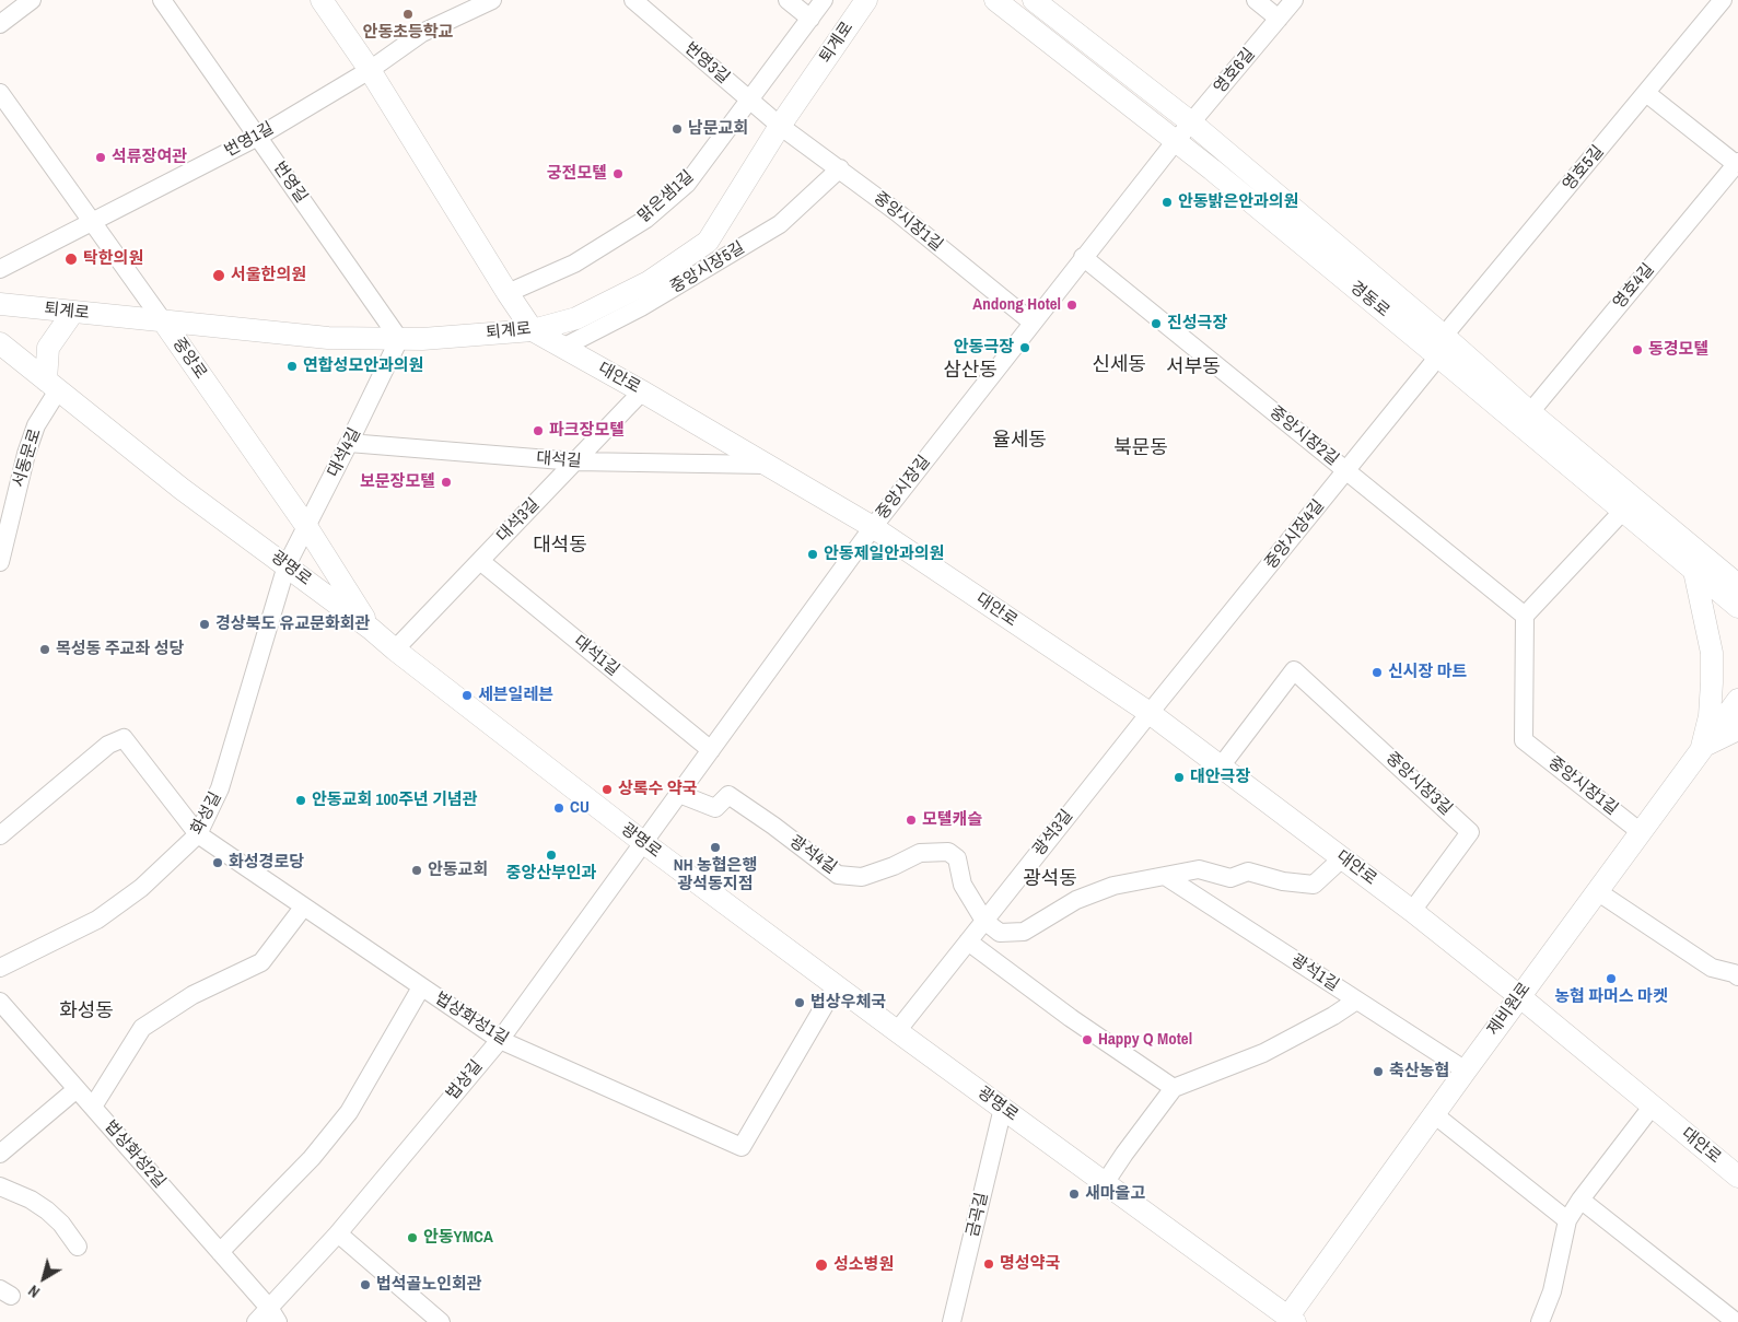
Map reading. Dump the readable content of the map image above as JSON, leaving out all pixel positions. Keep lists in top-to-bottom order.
{
  "streets": {
    "street": [
      "퇴계로",
      "번영3길",
      "영호6길",
      "번영1길",
      "영호5길",
      "번영길",
      "맑은샘1길",
      "중앙시장1길",
      "중앙시장5길",
      "영호4길",
      "경동로",
      "중앙로",
      "대안로",
      "중앙시장2길",
      "대석4길",
      "서동문로",
      "대석길",
      "중앙시장길",
      "대석3길",
      "중앙시장4길",
      "광명로",
      "대석1길",
      "중앙시장3길",
      "화성길",
      "광석3길",
      "광석4길",
      "광석1길",
      "제비원로",
      "법상화성1길",
      "법상길",
      "법상화성2길",
      "금곡길"
    ]
  },
  "crossings": [
    ["퇴계로", "번영3길"],
    ["퇴계로", "번영길"],
    ["퇴계로", "중앙시장1길"],
    ["퇴계로", "중앙로"],
    ["퇴계로", "대안로"],
    ["퇴계로", "대석4길"],
    ["번영3길", "맑은샘1길"],
    ["번영3길", "중앙시장1길"],
    ["영호6길", "경동로"],
    ["영호6길", "중앙시장길"],
    ["번영1길", "번영길"],
    ["번영1길", "중앙로"],
    ["번영1길", "대안로"],
    ["영호5길", "경동로"],
    ["영호5길", "중앙시장4길"],
    ["번영길", "대석4길"],
    ["맑은샘1길", "대안로"],
    ["중앙시장1길", "중앙시장5길"],
    ["중앙시장1길", "중앙시장2길"],
    ["중앙시장1길", "중앙시장길"],
    ["중앙시장1길", "제비원로"],
    ["중앙시장5길", "대안로"],
    ["영호4길", "경동로"],
    ["경동로", "중앙시장길"],
    ["경동로", "중앙시장4길"],
    ["중앙로", "대석4길"],
    ["중앙로", "광명로"],
    ["대안로", "대석길"],
    ["대안로", "중앙시장길"],
    ["대안로", "대석3길"],
    ["대안로", "중앙시장4길"],
    ["대안로", "중앙시장3길"],
    ["대안로", "광석3길"],
    ["대안로", "제비원로"],
    ["중앙시장2길", "중앙시장길"],
    ["중앙시장2길", "중앙시장4길"],
    ["대석4길", "대석길"],
    ["대석4길", "광명로"],
    ["대석4길", "화성길"],
    ["서동문로", "광명로"],
    ["대석길", "대석3길"],
    ["중앙시장길", "광명로"],
    ["중앙시장길", "대석1길"],
    ["중앙시장길", "광석4길"],
    ["중앙시장길", "법상길"],
    ["대석3길", "광명로"],
    ["대석3길", "대석1길"],
    ["중앙시장4길", "광석3길"],
    ["광명로", "화성길"],
    ["광명로", "광석3길"],
    ["광명로", "제비원로"],
    ["광명로", "법상화성1길"],
    ["광명로", "법상길"],
    ["광명로", "금곡길"],
    ["화성길", "법상화성1길"],
    ["광석3길", "광석4길"],
    ["광석1길", "제비원로"],
    ["법상화성1길", "법상길"],
    ["법상길", "법상화성2길"]
  ],
  "districts": [
    "신세동",
    "서부동",
    "삼산동",
    "율세동",
    "북문동",
    "대석동",
    "광석동",
    "화성동"
  ],
  "places": [
    "안동초등학교",
    "남문교회",
    "석류장여관",
    "궁전모텔",
    "안동밝은안과의원",
    "탁한의원",
    "서울한의원",
    "Andong Hotel",
    "진성극장",
    "안동극장",
    "동경모텔",
    "연합성모안과의원",
    "파크장모텔",
    "보문장모텔",
    "안동제일안과의원",
    "경상북도 유교문화회관",
    "목성동 주교좌 성당",
    "신시장 마트",
    "세븐일레븐",
    "대안극장",
    "상록수 약국",
    "안동교회 100주년 기념관",
    "CU",
    "모텔캐슬",
    "NH 농협은행 광석동지점",
    "중앙산부인과",
    "화성경로당",
    "안동교회",
    "농협 파머스 마켓",
    "법상우체국",
    "Happy Q Motel",
    "축산농협",
    "새마을고",
    "안동YMCA",
    "명성약국",
    "성소병원",
    "법석골노인회관"
  ],
  "north": "bottom left"
}
